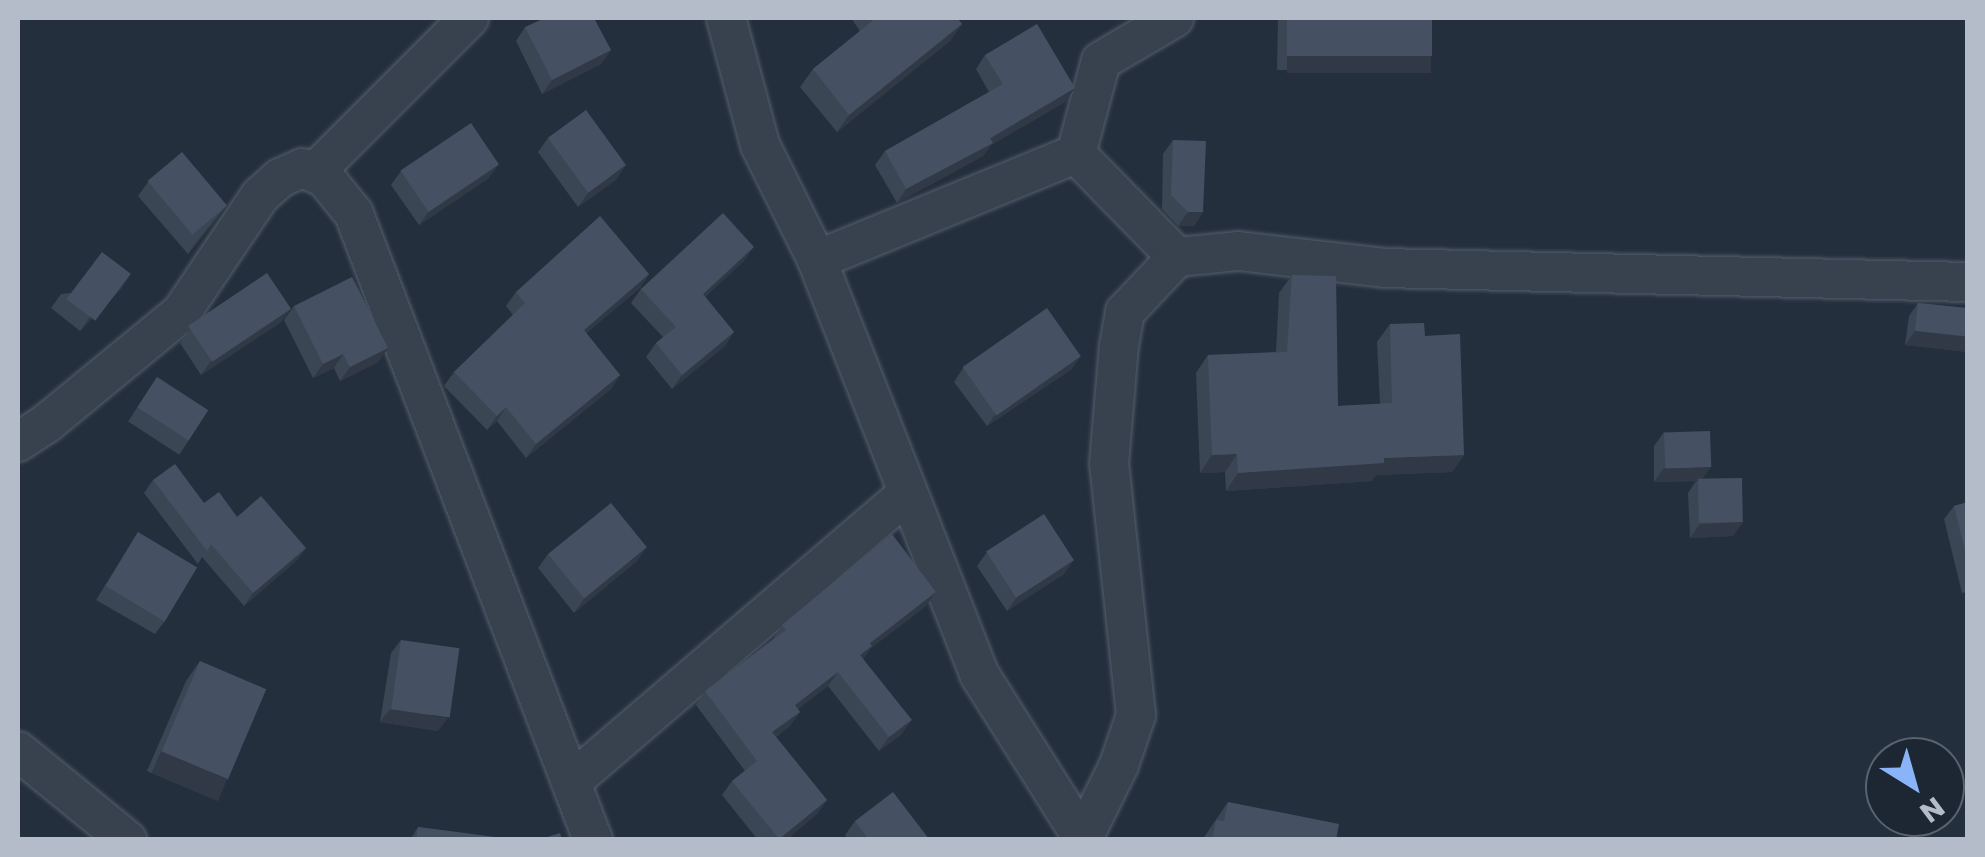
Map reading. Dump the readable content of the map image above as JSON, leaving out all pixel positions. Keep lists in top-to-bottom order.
{
  "north": "bottom right"
}
